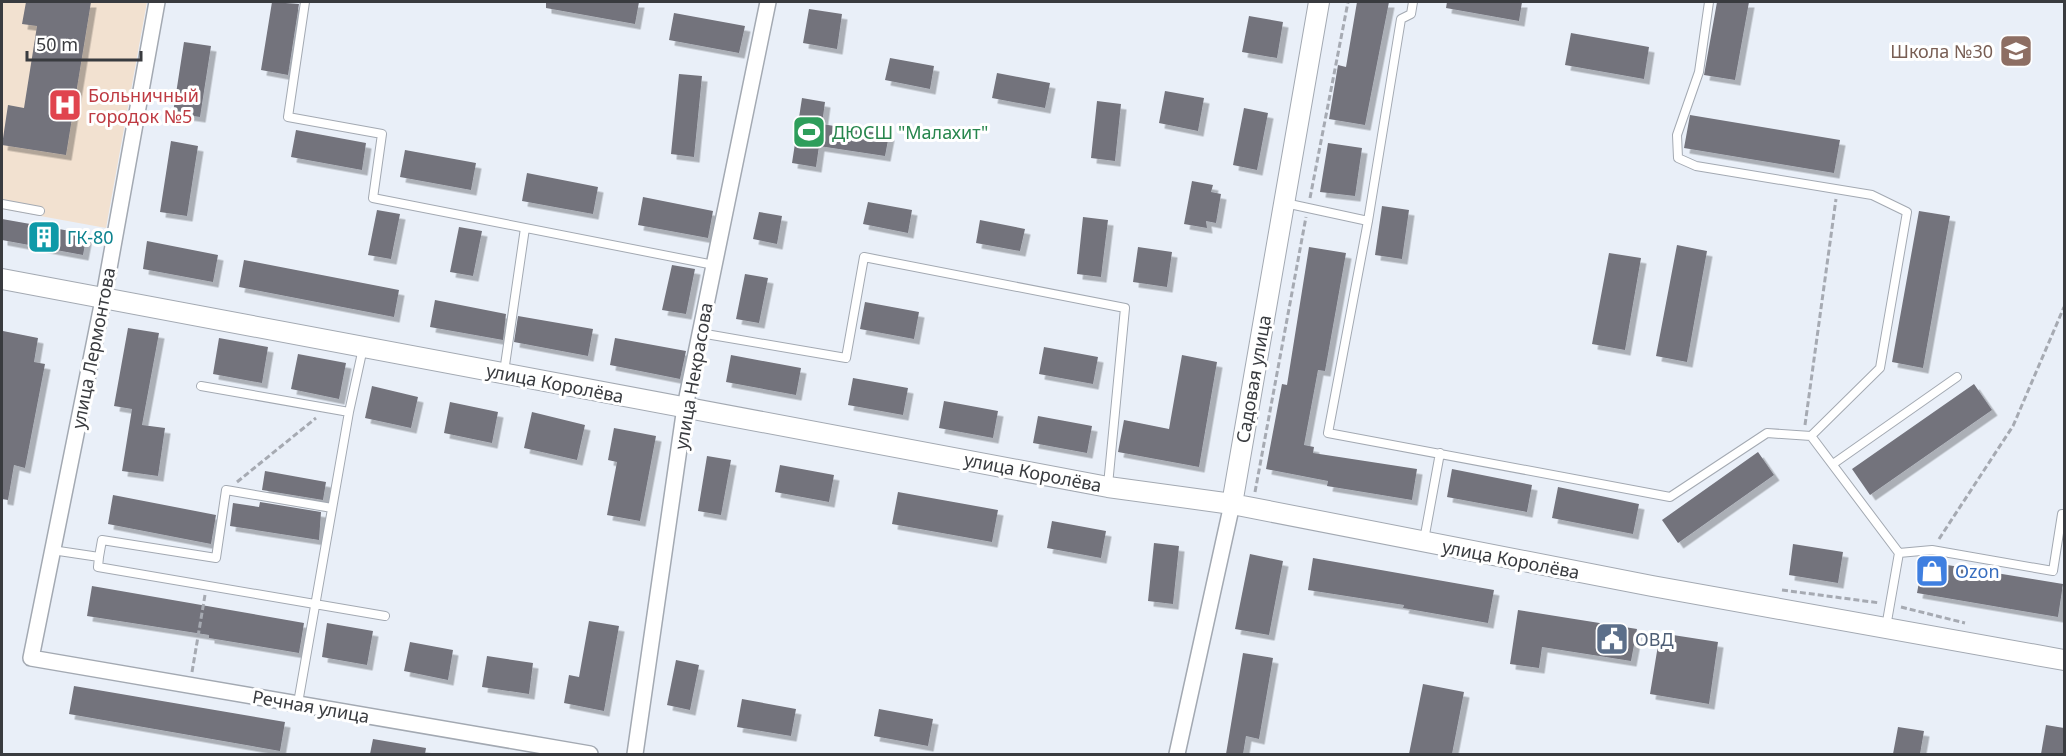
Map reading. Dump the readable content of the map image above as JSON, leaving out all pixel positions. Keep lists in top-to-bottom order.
{
  "streets": {
    "street": [
      "улица Лермонтова",
      "улица Некрасова",
      "Садовая улица",
      "улица Королёва",
      "Речная улица"
    ]
  },
  "crossings": [
    ["улица Лермонтова", "улица Королёва"],
    ["улица Лермонтова", "Речная улица"],
    ["улица Некрасова", "улица Королёва"],
    ["Садовая улица", "улица Королёва"]
  ],
  "places": {
    "school or university": ["Школа №30"],
    "hospital": ["Больничный городок №5"],
    "sports": ["ДЮСШ \"Малахит\""],
    "building": ["ГК-80"],
    "shop": ["Ozon"],
    "public building": ["ОВД"]
  },
  "scale_bar": "50 m"
}
